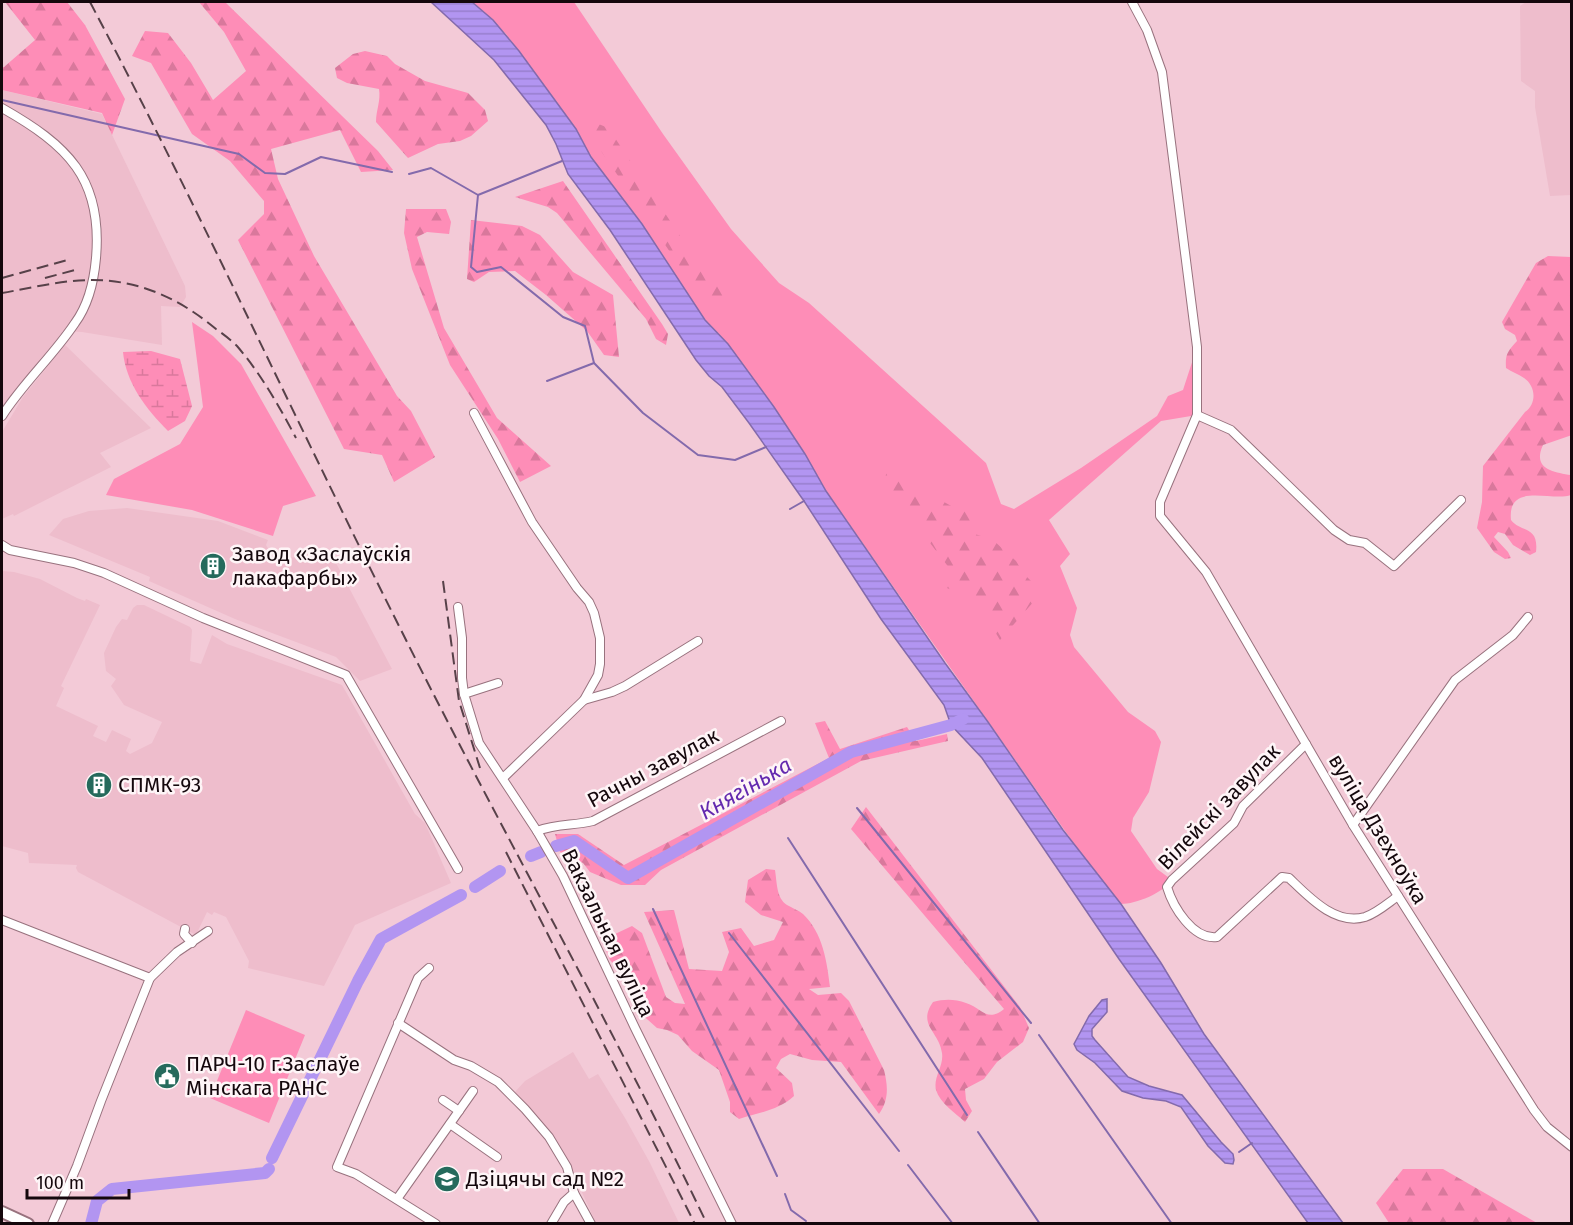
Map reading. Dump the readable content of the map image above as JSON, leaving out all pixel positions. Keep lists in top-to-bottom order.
{
  "streets": {
    "street": [
      "Рачны завулак",
      "Вілейскі завулак",
      "вуліца Дзехноўка",
      "Вакзальная вуліца"
    ]
  },
  "crossings": [
    ["Рачны завулак", "Вакзальная вуліца"],
    ["Вілейскі завулак", "вуліца Дзехноўка"]
  ],
  "water": ["Княгінька"],
  "places": {
    "building": ["Завод «Заслаўскія лакафарбы»", "СПМК-93"],
    "public building": ["ПАРЧ-10 г.Заслаўе Мінскага РАНС"],
    "school or university": ["Дзіцячы сад №2"]
  },
  "scale_bar": "100 m"
}
